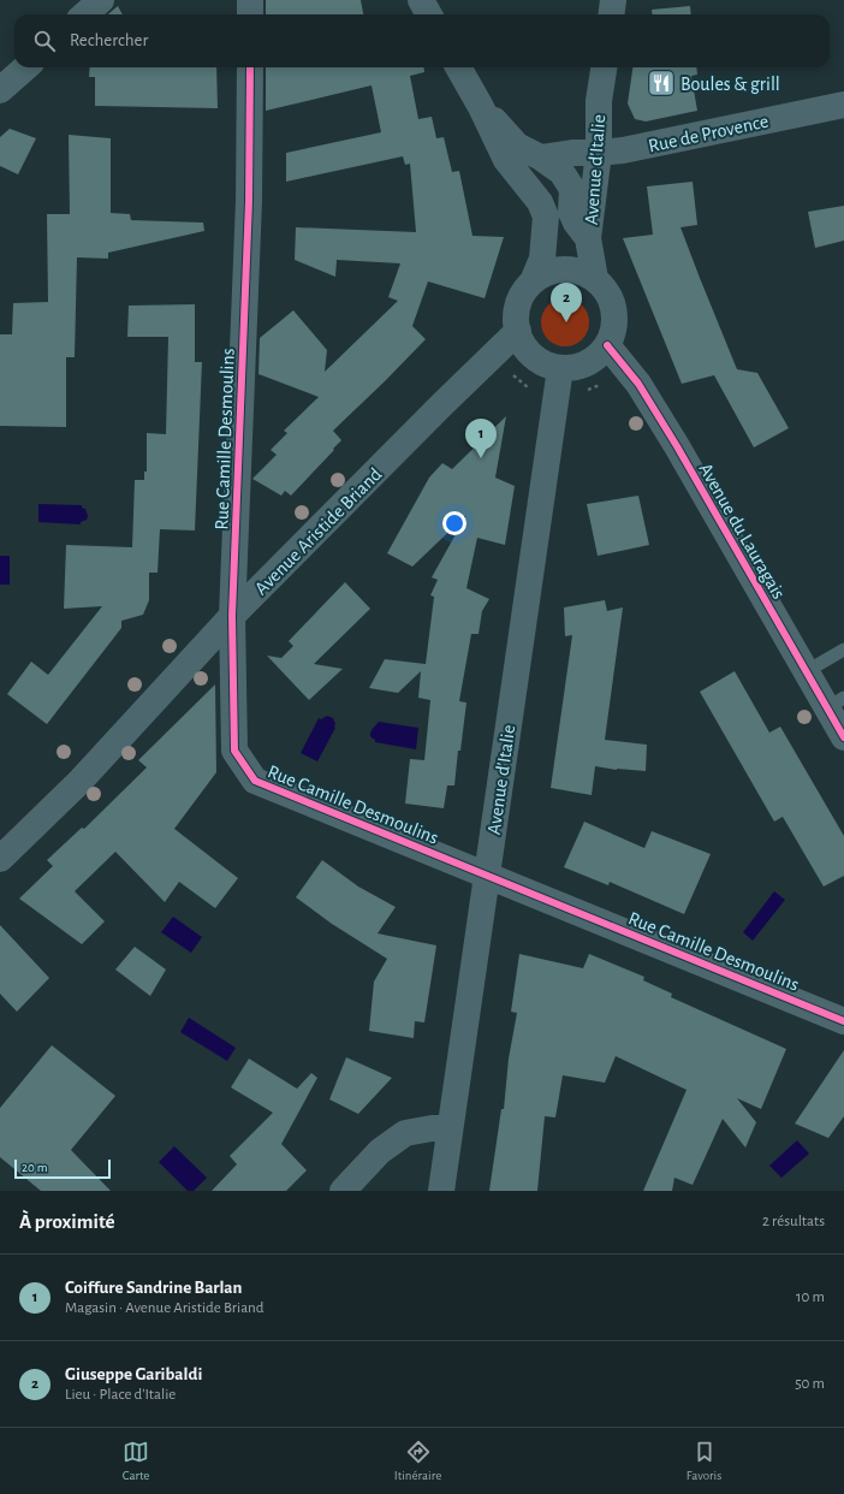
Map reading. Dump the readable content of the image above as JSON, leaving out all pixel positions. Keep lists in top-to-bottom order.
{
  "streets": {
    "street": [
      "Rue de Provence",
      "Avenue d'Italie",
      "Rue Camille Desmoulins",
      "Avenue Aristide Briand",
      "Avenue du Lauragais"
    ]
  },
  "crossings": [
    ["Rue de Provence", "Avenue d'Italie"],
    ["Avenue d'Italie", "Rue Camille Desmoulins"],
    ["Avenue d'Italie", "Avenue Aristide Briand"],
    ["Avenue d'Italie", "Avenue du Lauragais"],
    ["Rue Camille Desmoulins", "Avenue Aristide Briand"],
    ["Avenue Aristide Briand", "Avenue du Lauragais"]
  ],
  "places": {
    "restaurant": ["Boules & grill"]
  },
  "scale_bar": "20 m",
  "page": {
    "search": "Rechercher",
    "pins": ["2", "1"],
    "scale": "20 m",
    "heading": ["À proximité", "2 résultats"],
    "list": [
      {
        "mark": "1",
        "name": "Coiffure Sandrine Barlan",
        "note": "Magasin · Avenue Aristide Briand",
        "value": "10 m"
      },
      {
        "mark": "2",
        "name": "Giuseppe Garibaldi",
        "note": "Lieu · Place d'Italie",
        "value": "50 m"
      }
    ],
    "nav": ["Carte", "Itinéraire", "Favoris"]
  }
}
